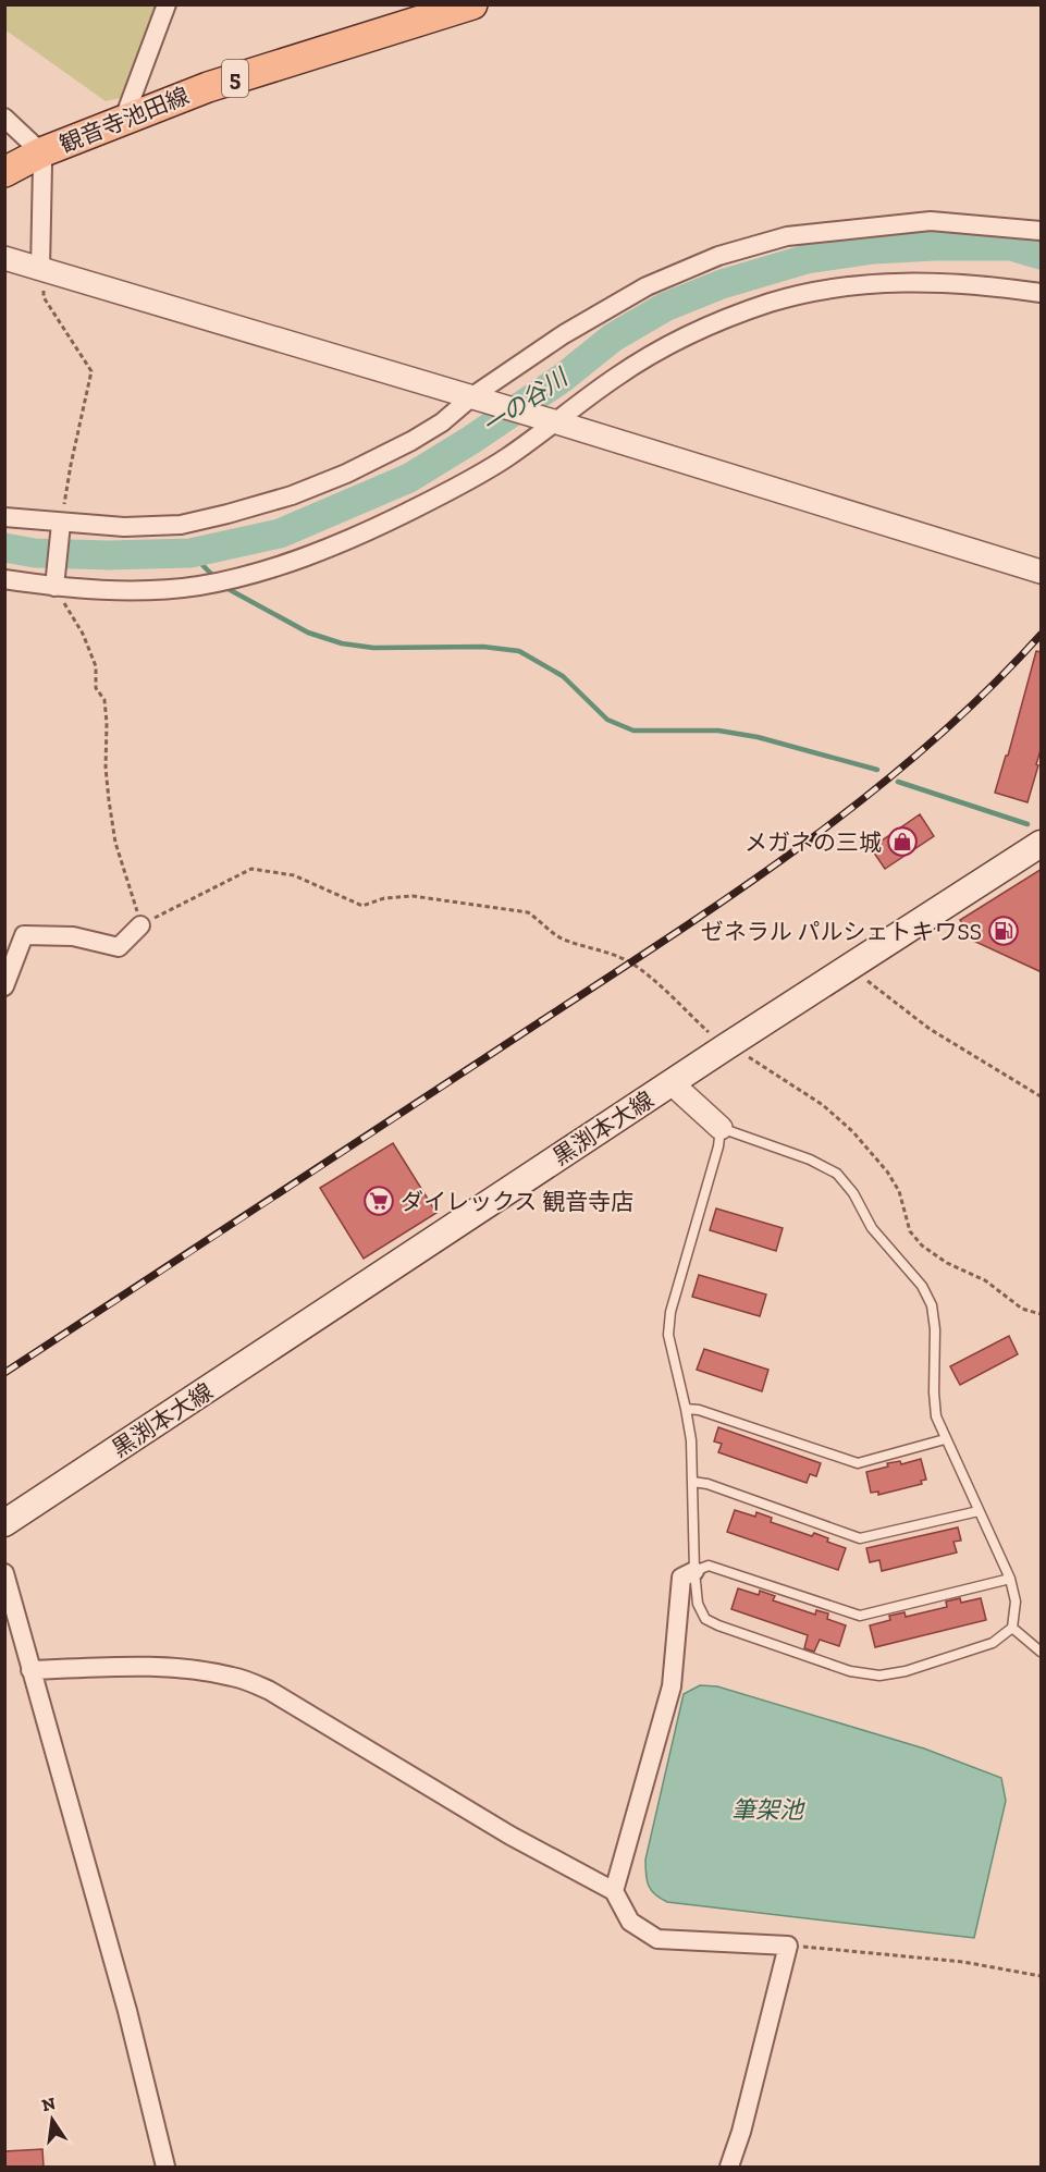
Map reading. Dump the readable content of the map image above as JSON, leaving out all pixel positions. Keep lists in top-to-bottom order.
{
  "streets": {
    "main road": ["5", "観音寺池田線", "黒渕本大線"]
  },
  "water": ["一の谷川", "筆架池"],
  "places": {
    "shop": ["メガネの三城"],
    "fuel station": ["ゼネラル パルシェトキワSS"],
    "supermarket": ["ダイレックス 観音寺店"]
  },
  "north": "top"
}
